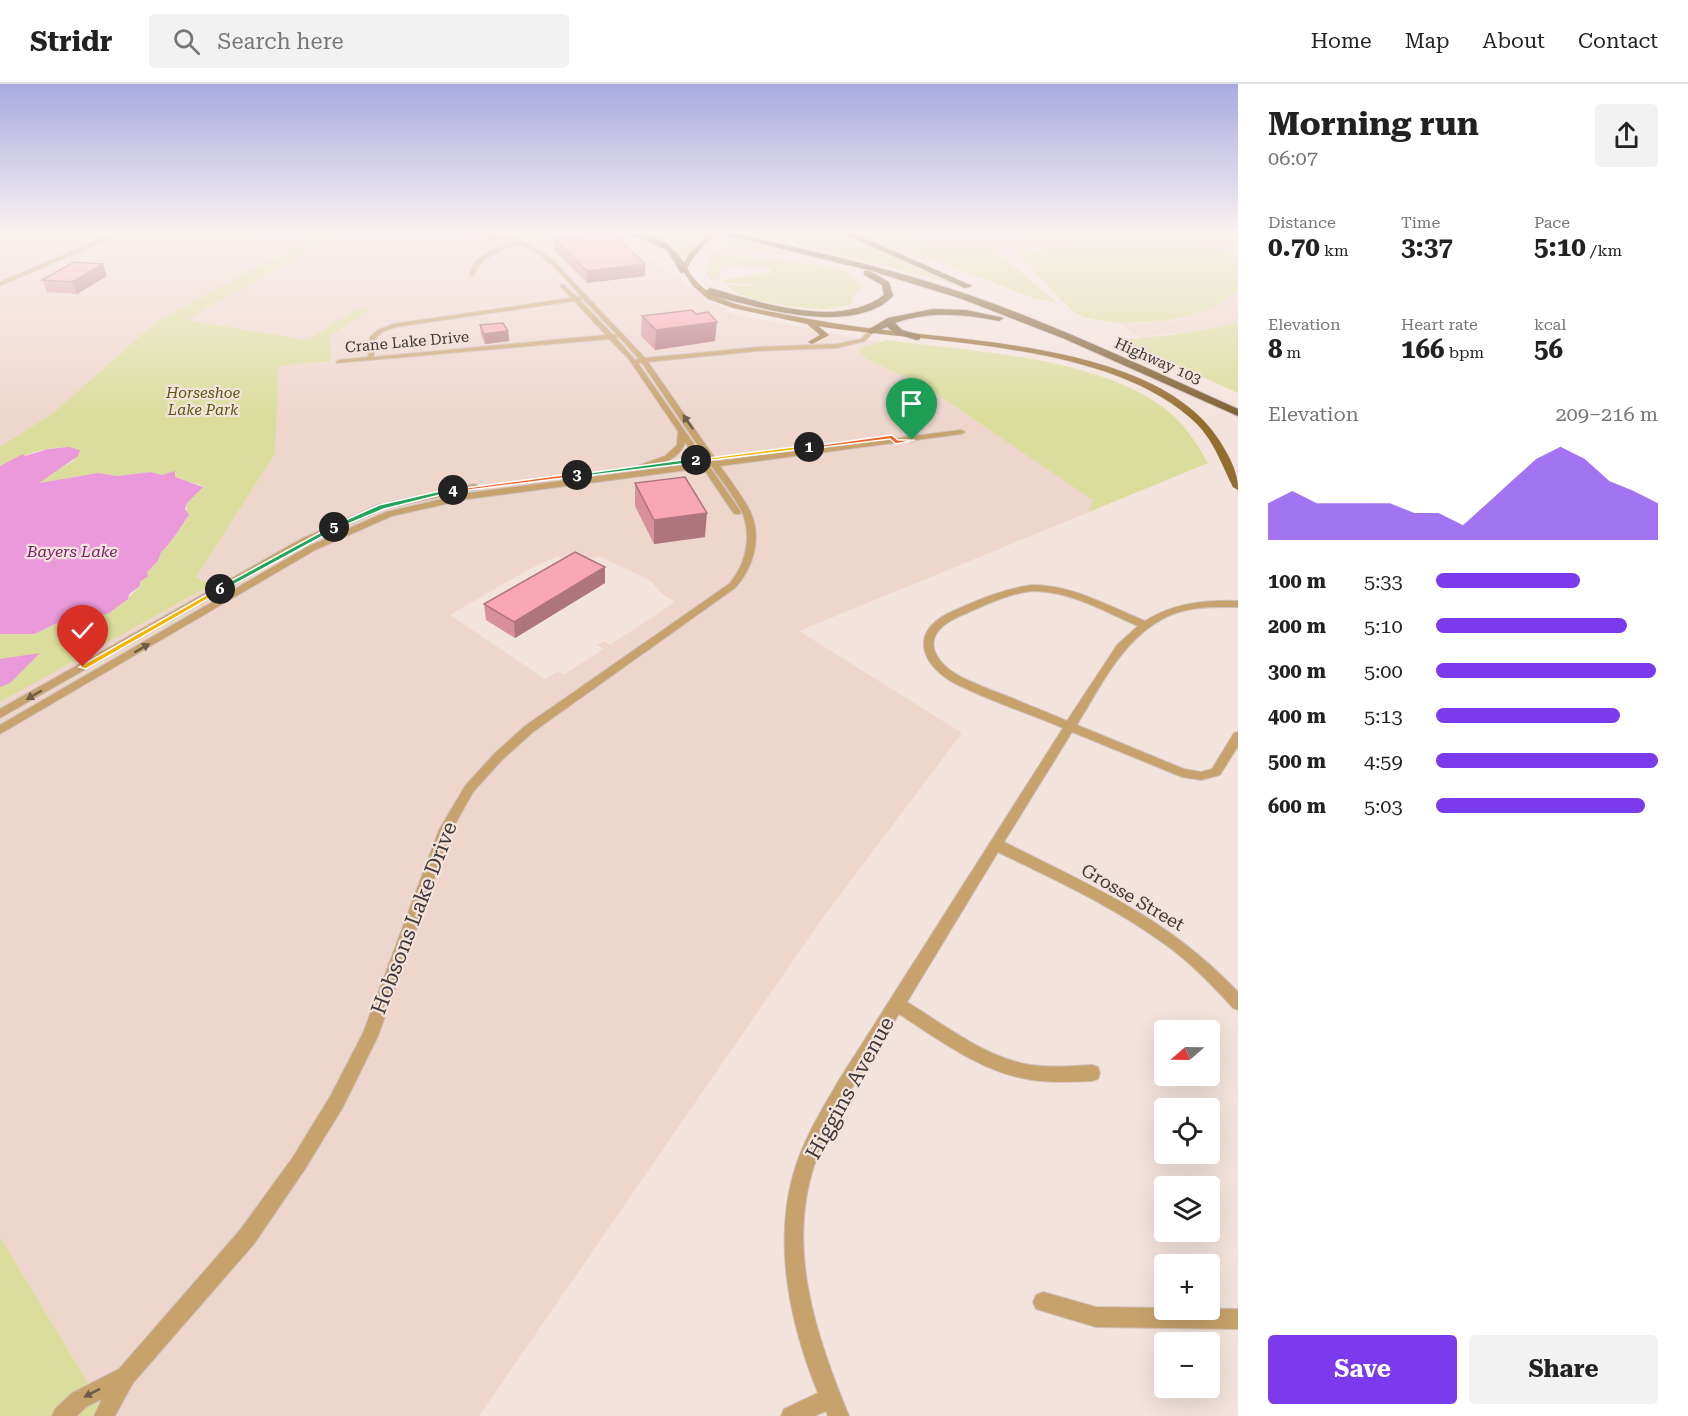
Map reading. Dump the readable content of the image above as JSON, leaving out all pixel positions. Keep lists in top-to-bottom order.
{
  "streets": {
    "highway": ["Highway 103"],
    "street": [
      "Crane Lake Drive",
      "Grosse Street",
      "Hobsons Lake Drive",
      "Higgins Avenue"
    ]
  },
  "crossings": [
    ["Crane Lake Drive", "Hobsons Lake Drive"],
    ["Grosse Street", "Higgins Avenue"]
  ],
  "water": ["Bayers Lake"],
  "parks": ["Horseshoe Lake Park"],
  "north": "left",
  "page": {
    "header": "Stridr",
    "search": "Search here",
    "nav": [
      "Home",
      "Map",
      "About",
      "Contact"
    ],
    "heading": ["Morning run", "06:07"],
    "stats": [
      ["Distance", "0.70 km"],
      ["Time", "3:37"],
      ["Pace", "5:10 /km"],
      ["Elevation", "8 m"],
      ["Heart rate", "166 bpm"],
      ["kcal", "56"]
    ],
    "chart": ["Elevation", "209–216 m"],
    "pins": [
      "1",
      "2",
      "3",
      "4",
      "5",
      "6"
    ],
    "list": [
      {
        "name": "100 m",
        "note": "5:33"
      },
      {
        "name": "200 m",
        "note": "5:10"
      },
      {
        "name": "300 m",
        "note": "5:00"
      },
      {
        "name": "400 m",
        "note": "5:13"
      },
      {
        "name": "500 m",
        "note": "4:59"
      },
      {
        "name": "600 m",
        "note": "5:03"
      }
    ],
    "map_buttons": ["+", "−"],
    "buttons": ["Save", "Share"]
  }
}
